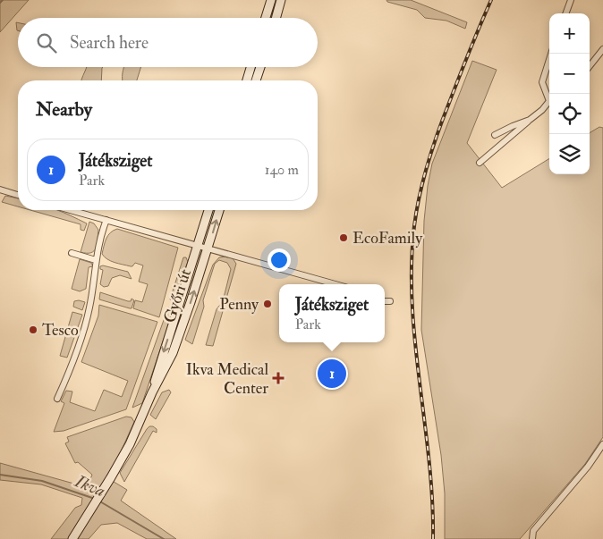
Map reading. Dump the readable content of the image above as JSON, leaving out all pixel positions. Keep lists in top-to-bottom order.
{
  "streets": {
    "main road": ["Győri út"]
  },
  "water": ["Ikva"],
  "places": {
    "other": ["EcoFamily", "Penny", "Tesco"],
    "health": ["Ikva Medical Center"]
  },
  "page": {
    "map_buttons": ["+", "−"],
    "search": "Search here",
    "heading": "Nearby",
    "list": [
      {
        "mark": "1",
        "name": "Játéksziget",
        "note": "Park",
        "value": "140 m"
      }
    ],
    "popup": ["Játéksziget", "Park"],
    "pins": "1"
  }
}
